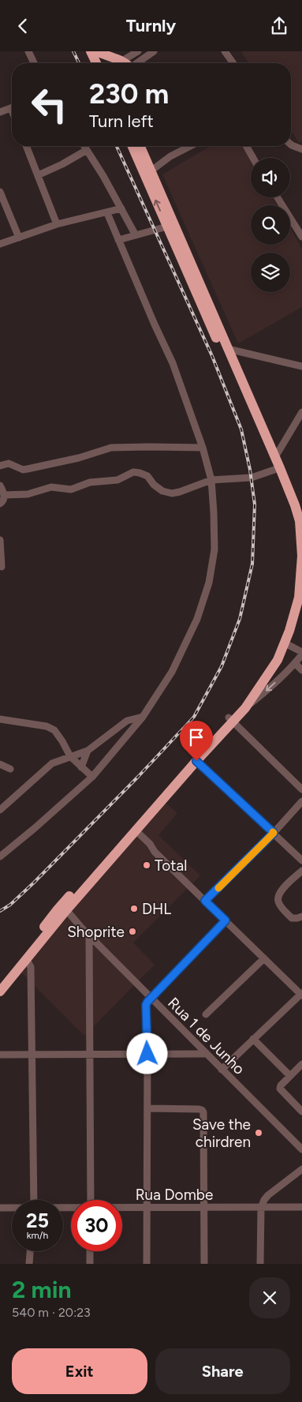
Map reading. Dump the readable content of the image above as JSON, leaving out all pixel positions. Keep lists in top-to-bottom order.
{
  "streets": {
    "street": ["Rua 1 de Junho", "Rua Dombe"]
  },
  "places": [
    "Total",
    "DHL",
    "Shoprite",
    "Save the chirdren"
  ],
  "page": {
    "header": "Turnly",
    "turn": ["230 m", "Turn left"],
    "speed": "25 km/h",
    "limit": "30",
    "heading": ["2 min", "540 m · 20:23"],
    "buttons": ["Exit", "Share"]
  }
}
